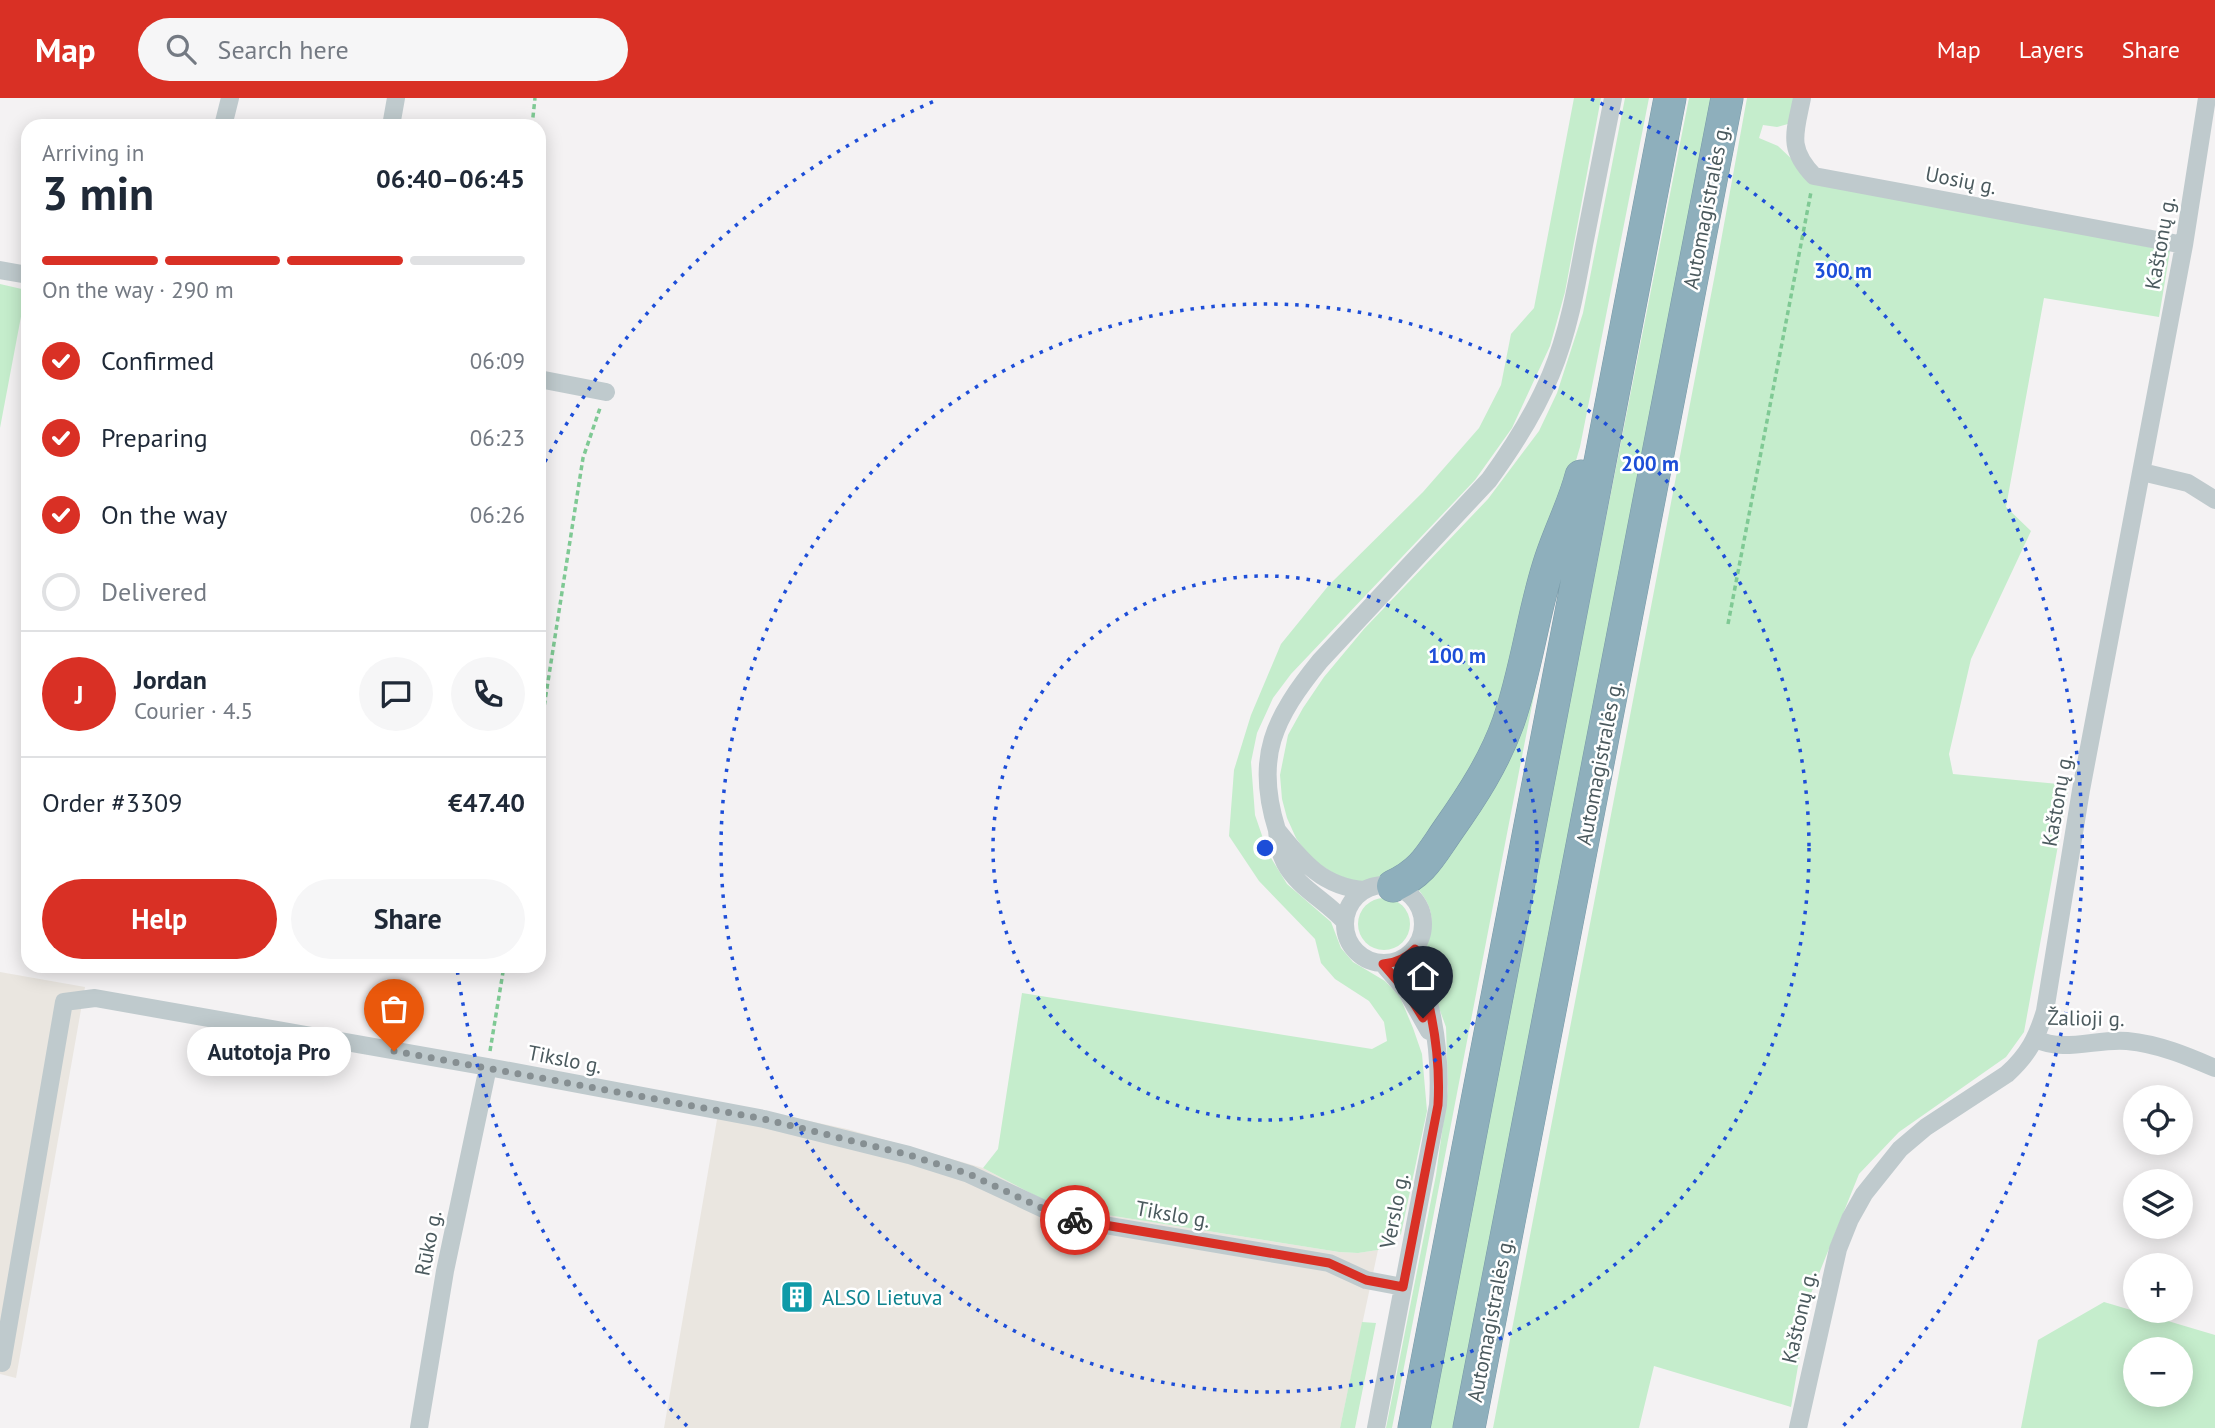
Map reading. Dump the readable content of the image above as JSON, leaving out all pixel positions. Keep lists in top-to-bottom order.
{
  "streets": {
    "highway": ["Automagistralės g."],
    "street": [
      "Uosių g.",
      "Kaštonų g.",
      "Žalioji g.",
      "Tikslo g.",
      "Verslo g.",
      "Rūko g."
    ]
  },
  "crossings": [
    ["Uosių g.", "Kaštonų g."],
    ["Kaštonų g.", "Žalioji g."],
    ["Tikslo g.", "Verslo g."],
    ["Tikslo g.", "Rūko g."]
  ],
  "places": {
    "other": ["Autotoja Pro"],
    "building": ["ALSO Lietuva"]
  },
  "page": {
    "header": "Map",
    "search": "Search here",
    "nav": ["Map", "Layers", "Share"],
    "heading": ["3 min", "Arriving in", "06:40–06:45"],
    "panel": [
      "Jordan",
      "Courier · 4.5",
      "Order #3309",
      "€47.40"
    ],
    "bar": "On the way · 290 m",
    "list": [
      ["Confirmed", "06:09"],
      ["Preparing", "06:23"],
      ["On the way", "06:26"],
      "Delivered"
    ],
    "round": "J",
    "buttons": ["Help", "Share"],
    "bubble": "Autotoja Pro",
    "map_buttons": ["+", "−"]
  },
  "rings": ["300 m", "200 m", "100 m"]
}
